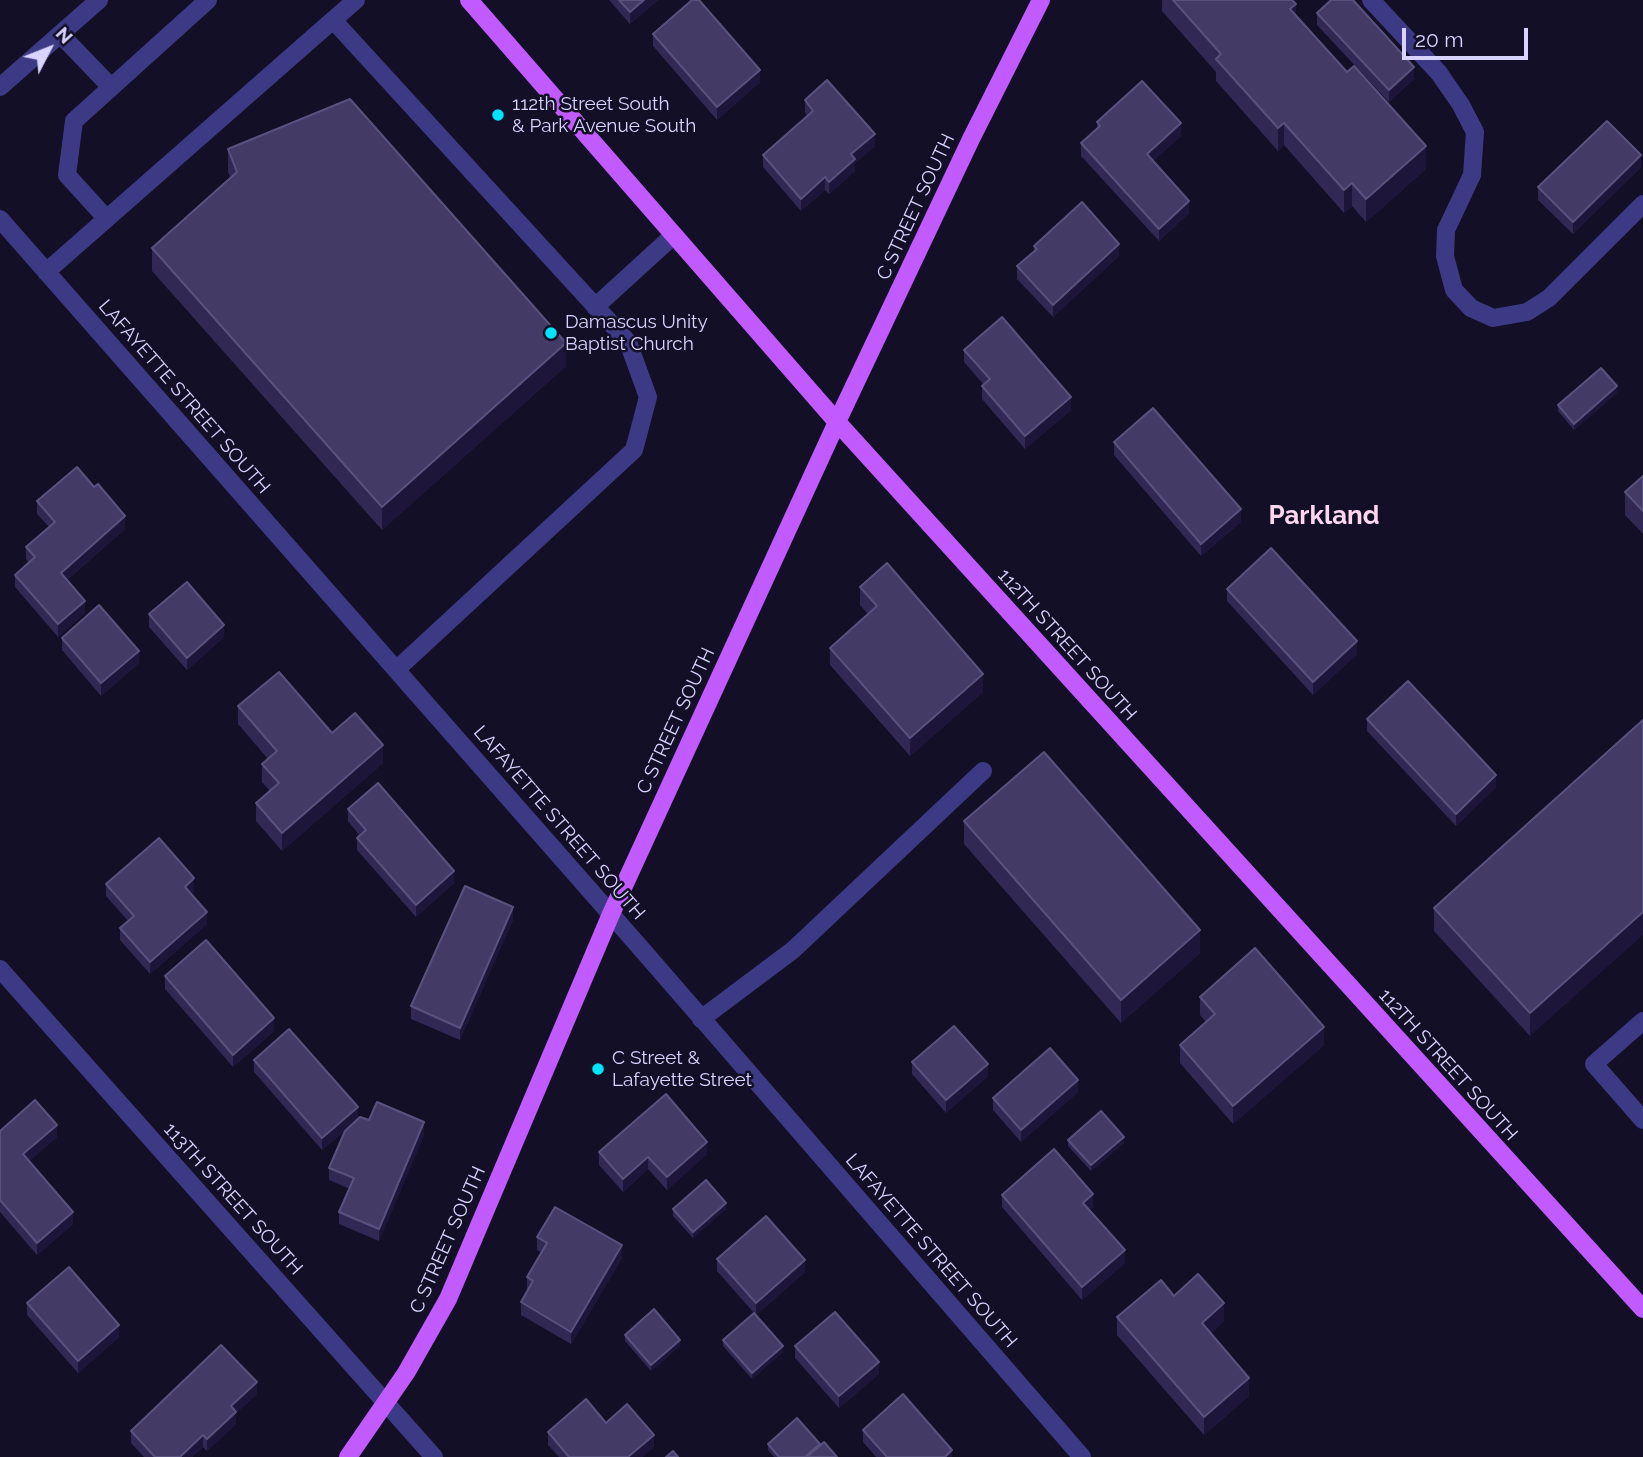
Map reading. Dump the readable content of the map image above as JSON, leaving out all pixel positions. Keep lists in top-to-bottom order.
{
  "streets": {
    "main road": ["C STREET SOUTH", "112TH STREET SOUTH"],
    "street": ["LAFAYETTE STREET SOUTH", "113TH STREET SOUTH"]
  },
  "crossings": [
    ["C STREET SOUTH", "LAFAYETTE STREET SOUTH"],
    ["C STREET SOUTH", "112TH STREET SOUTH"],
    ["C STREET SOUTH", "113TH STREET SOUTH"]
  ],
  "districts": ["Parkland"],
  "places": ["112th Street South & Park Avenue South", "Damascus Unity Baptist Church", "C Street & Lafayette Street"],
  "scale_bar": "20 m",
  "north": "top right"
}
